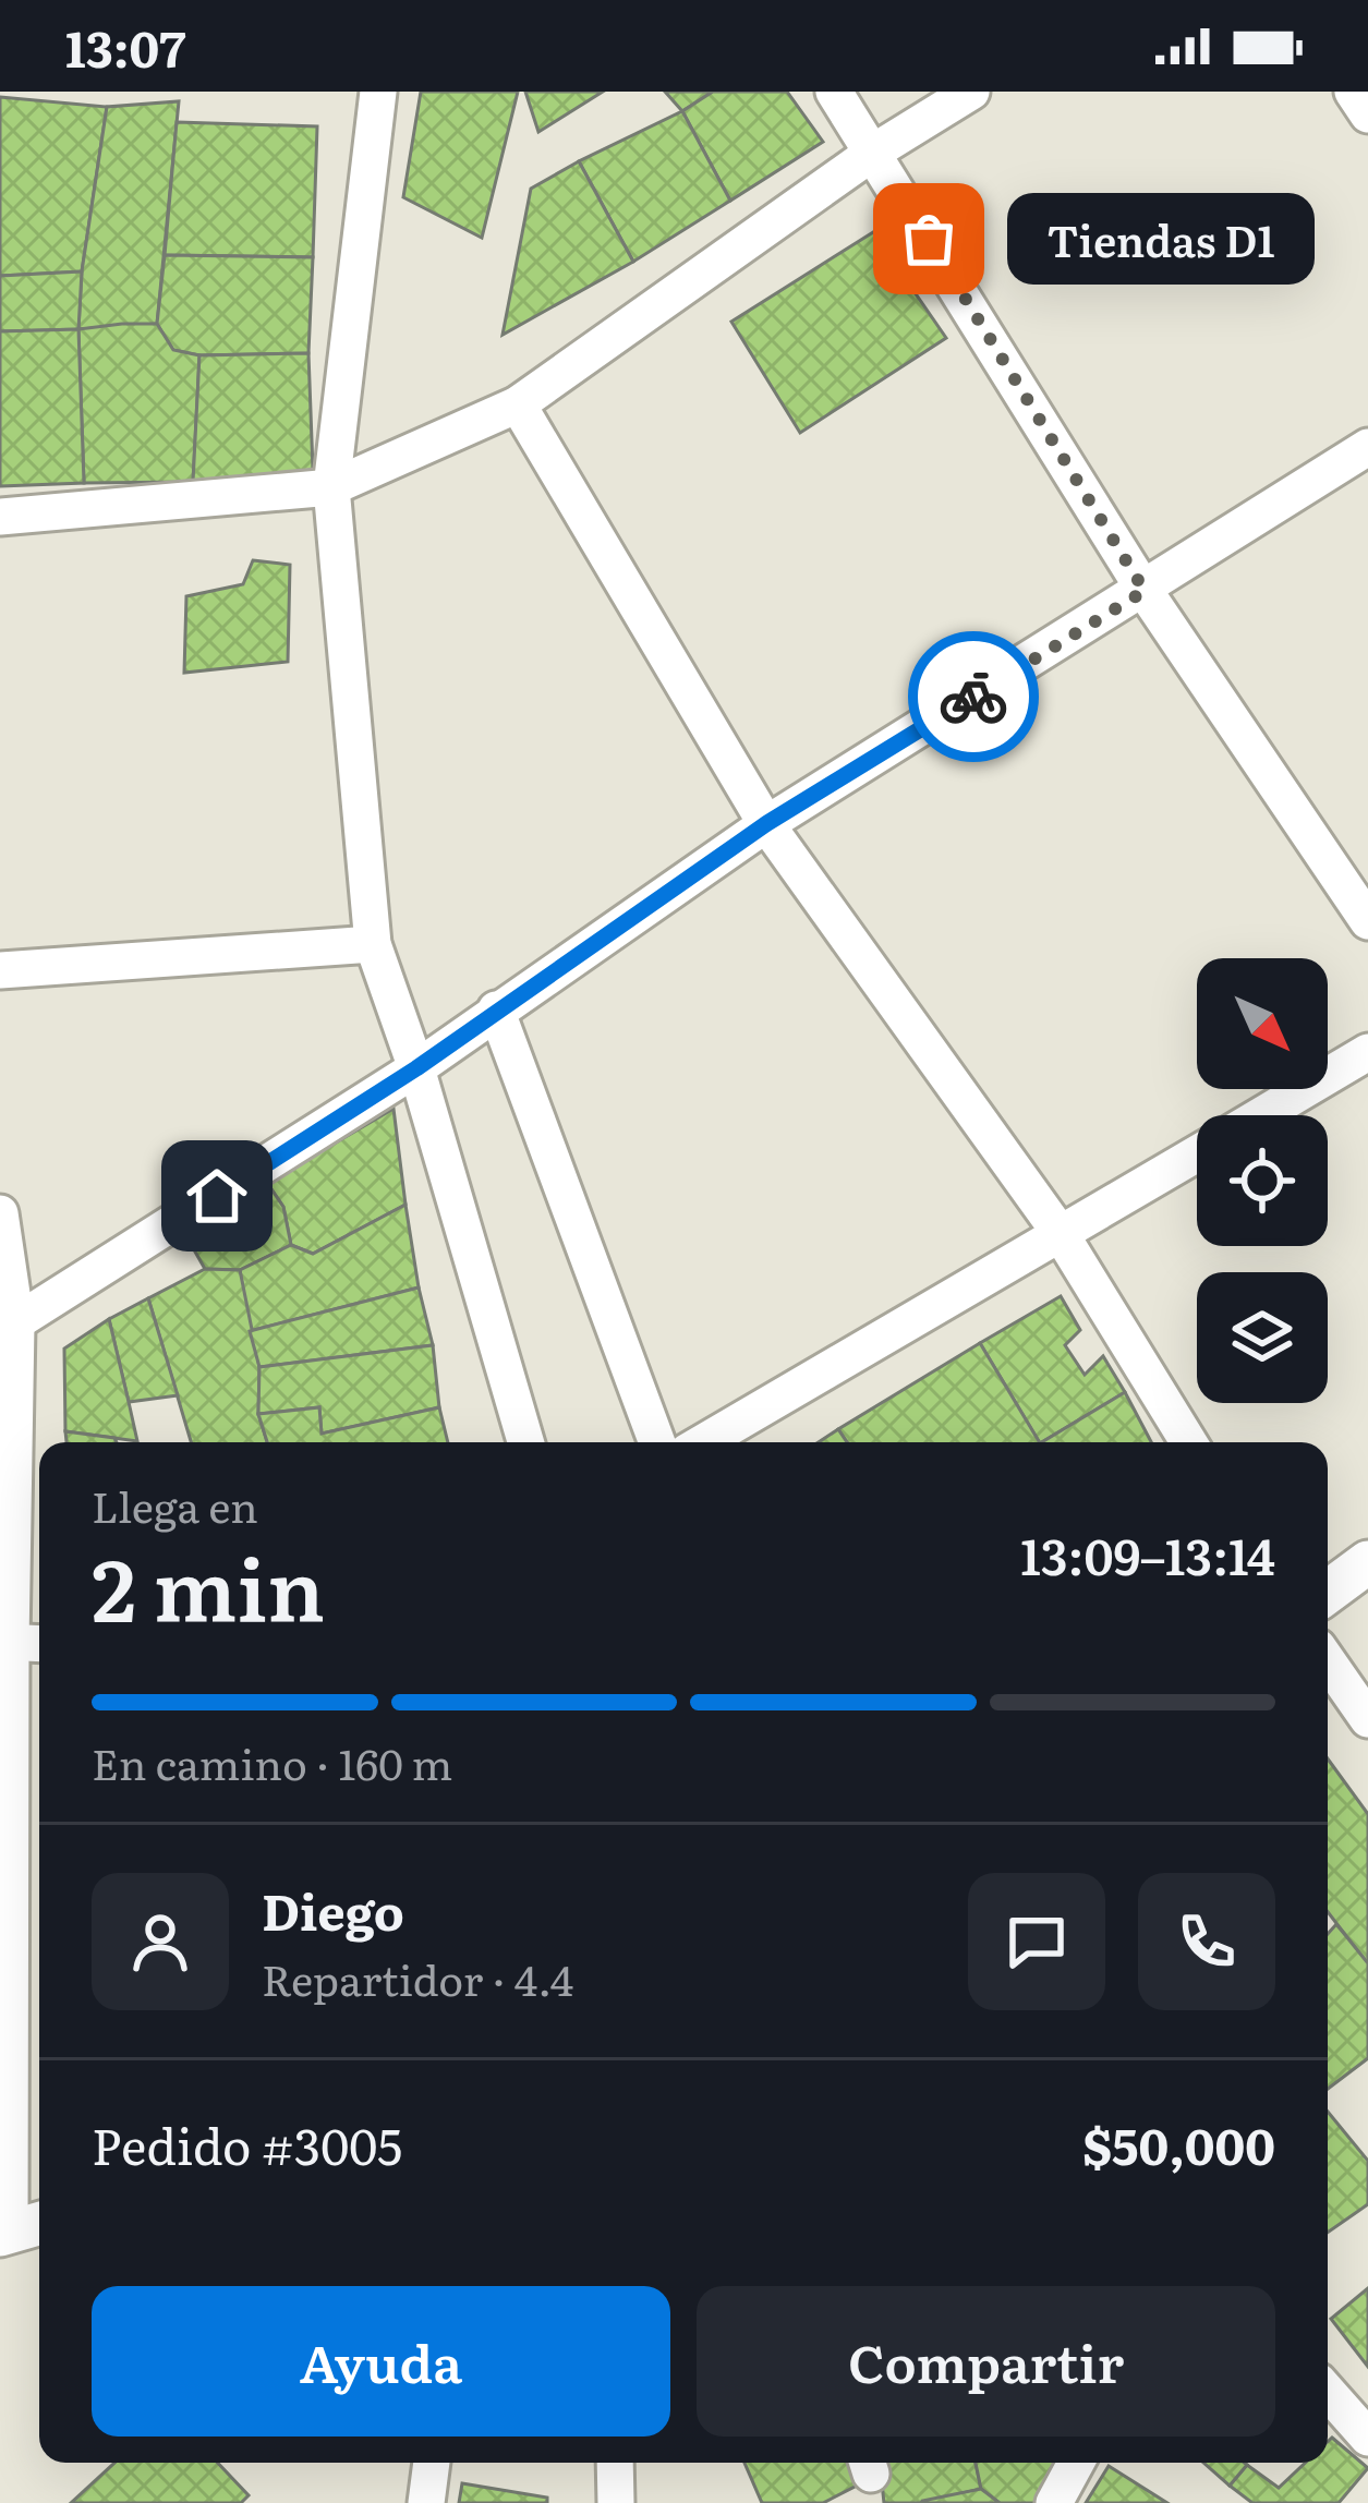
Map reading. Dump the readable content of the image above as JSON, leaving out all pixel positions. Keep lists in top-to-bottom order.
{
  "places": ["Tiendas D1"],
  "north": "bottom right",
  "page": {
    "status": "13:07",
    "bubble": "Tiendas D1",
    "heading": ["2 min", "Llega en", "13:09–13:14"],
    "panel": [
      "Diego",
      "Repartidor · 4.4",
      "Pedido #3005",
      "$50,000"
    ],
    "bar": "En camino · 160 m",
    "buttons": ["Ayuda", "Compartir"]
  }
}
